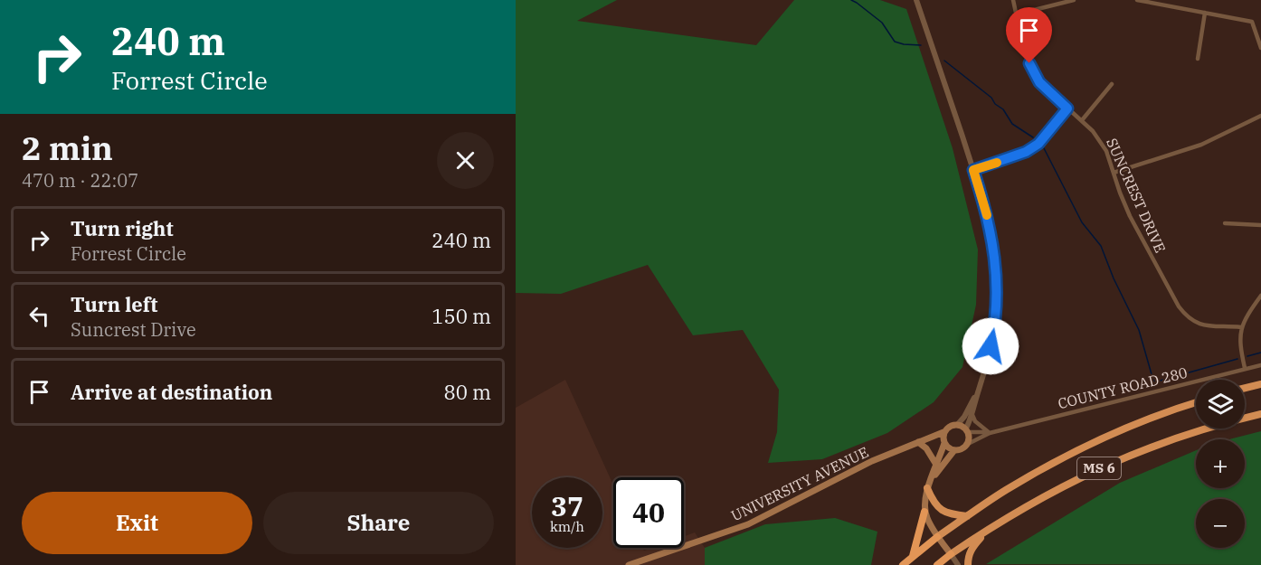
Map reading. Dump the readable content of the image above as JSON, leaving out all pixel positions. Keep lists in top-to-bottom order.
{
  "streets": {
    "highway": ["MS 6"],
    "main road": ["UNIVERSITY AVENUE"],
    "street": ["SUNCREST DRIVE", "COUNTY ROAD 280"]
  },
  "page": {
    "turn": ["240 m", "Forrest Circle"],
    "heading": ["2 min", "470 m · 22:07"],
    "list": [
      {
        "name": "Turn right",
        "note": "Forrest Circle",
        "value": "240 m"
      },
      {
        "name": "Turn left",
        "note": "Suncrest Drive",
        "value": "150 m"
      },
      {
        "name": "Arrive at destination",
        "value": "80 m"
      }
    ],
    "map_buttons": ["+", "−"],
    "speed": "37 km/h",
    "limit": "40",
    "buttons": ["Exit", "Share"]
  }
}
